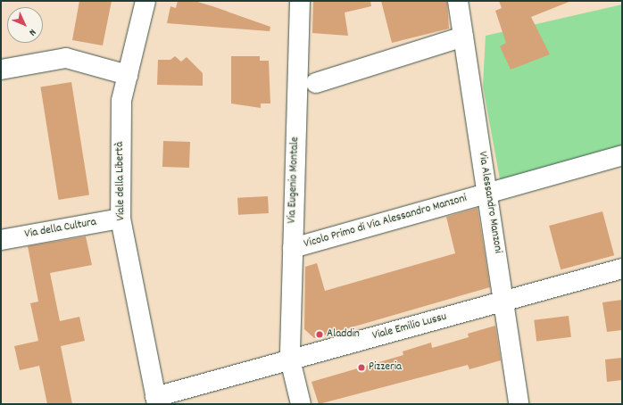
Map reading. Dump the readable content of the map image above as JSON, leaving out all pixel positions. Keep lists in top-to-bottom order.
{
  "streets": {
    "street": [
      "Via Eugenio Montale",
      "Viale della Libertà",
      "Via Alessandro Manzoni",
      "Vicolo Primo di Via Alessandro Manzoni",
      "Via della Cultura",
      "Viale Emilio Lussu"
    ]
  },
  "crossings": [
    ["Via Eugenio Montale", "Vicolo Primo di Via Alessandro Manzoni"],
    ["Via Eugenio Montale", "Viale Emilio Lussu"],
    ["Viale della Libertà", "Via della Cultura"],
    ["Viale della Libertà", "Viale Emilio Lussu"],
    ["Via Alessandro Manzoni", "Vicolo Primo di Via Alessandro Manzoni"],
    ["Via Alessandro Manzoni", "Viale Emilio Lussu"]
  ],
  "places": ["Aladdin", "Pizzeria"],
  "north": "bottom right"
}
